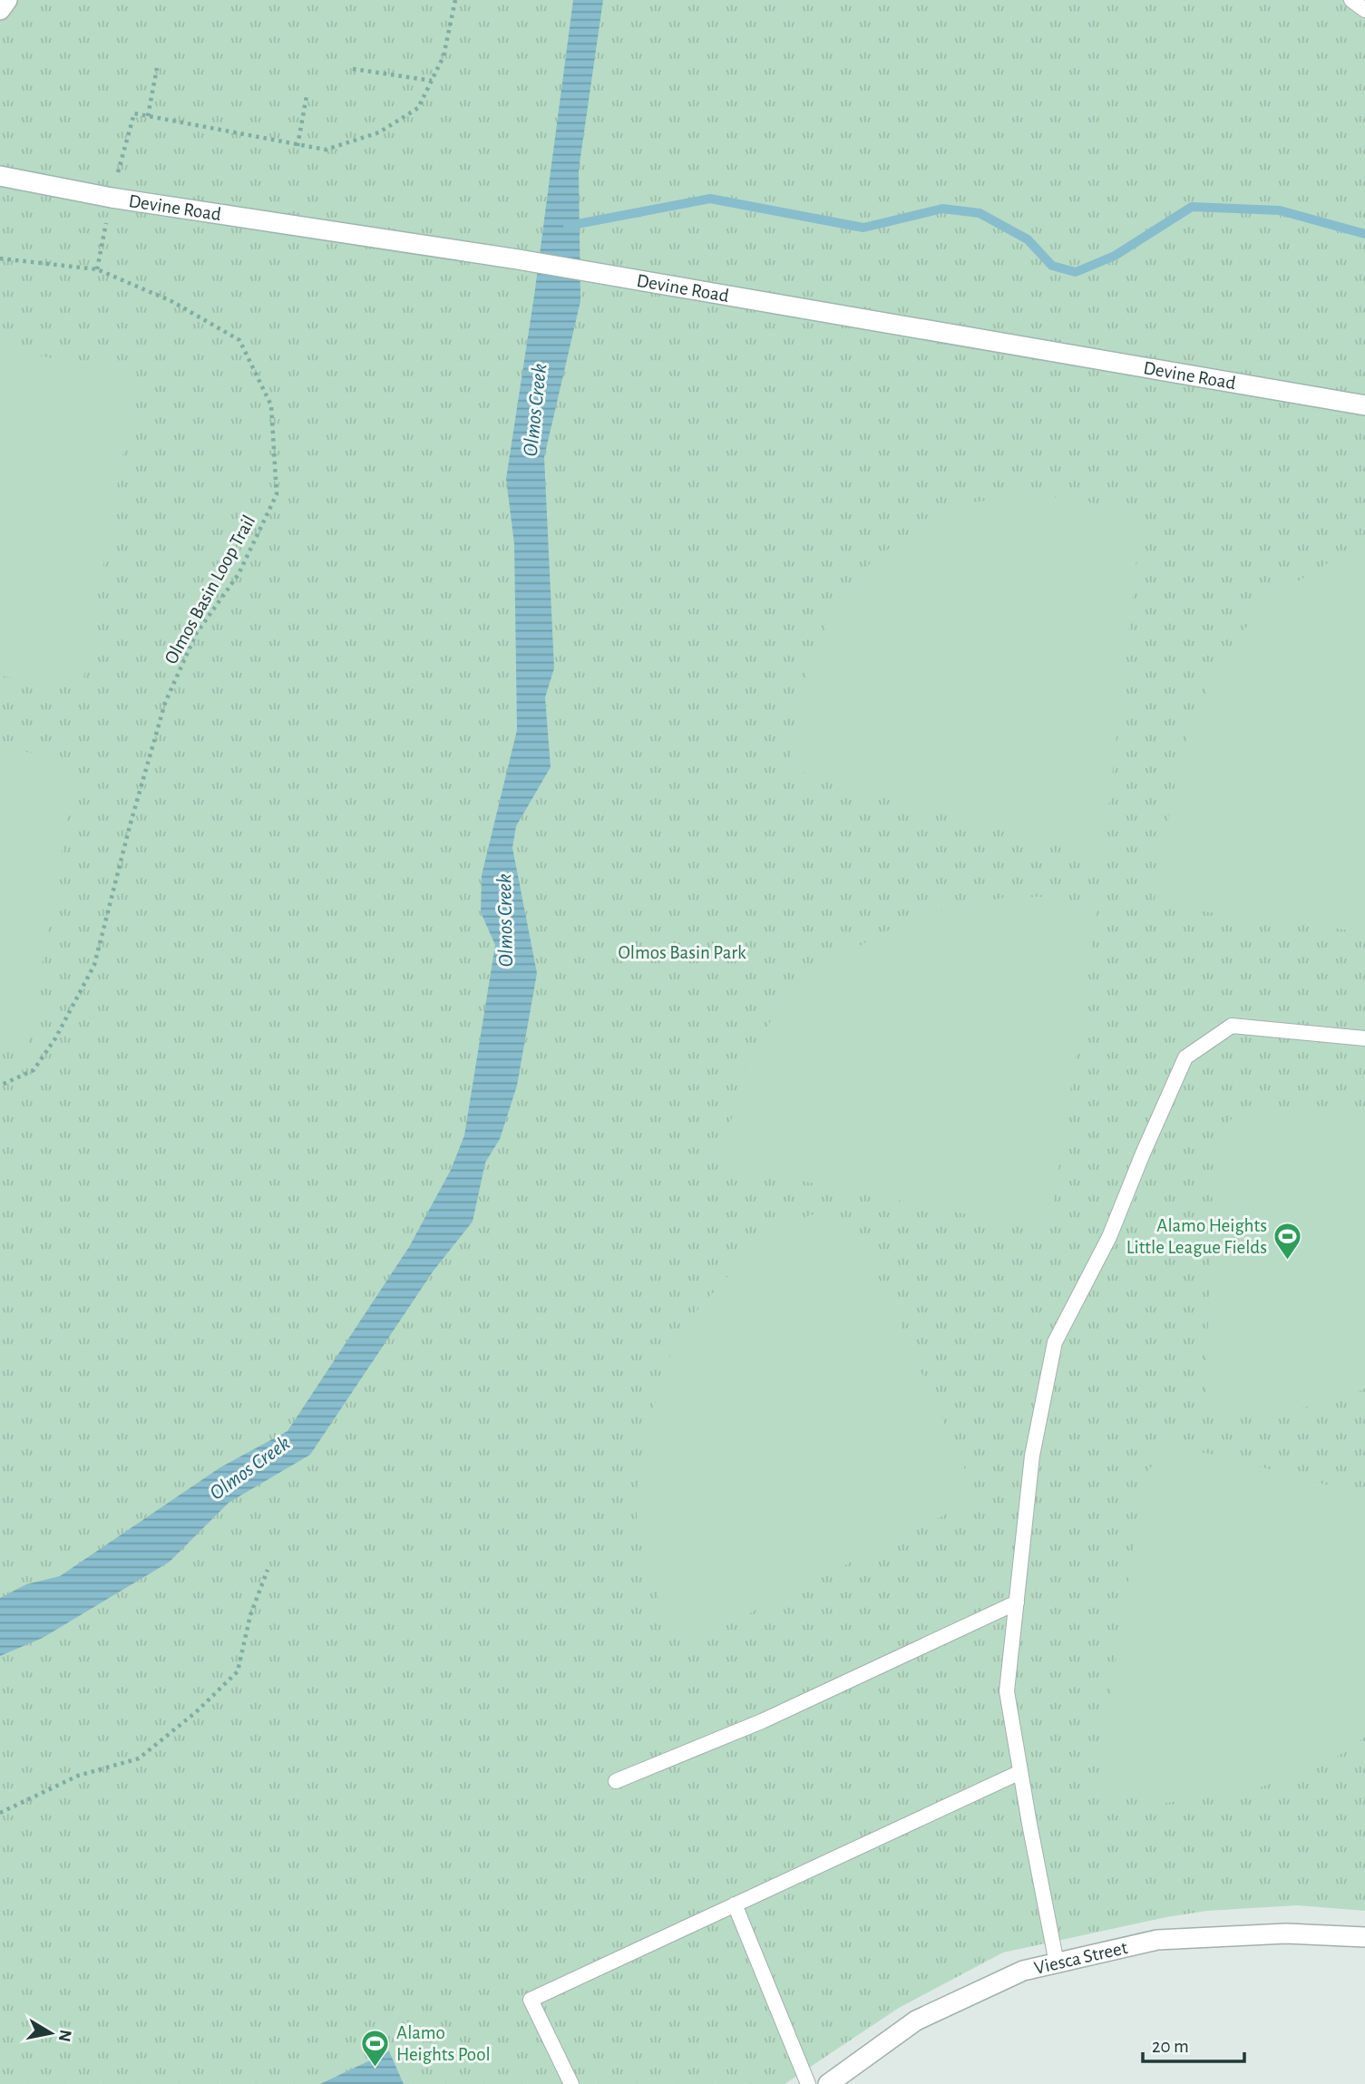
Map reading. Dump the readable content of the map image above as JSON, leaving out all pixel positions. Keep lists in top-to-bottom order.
{
  "streets": {
    "street": ["Devine Road", "Viesca Street"],
    "path": ["Olmos Basin Loop Trail"]
  },
  "water": ["Olmos Creek"],
  "parks": ["Olmos Basin Park"],
  "places": {
    "sports": ["Alamo Heights Little League Fields", "Alamo Heights Pool"]
  },
  "scale_bar": "20 m",
  "north": "right"
}
